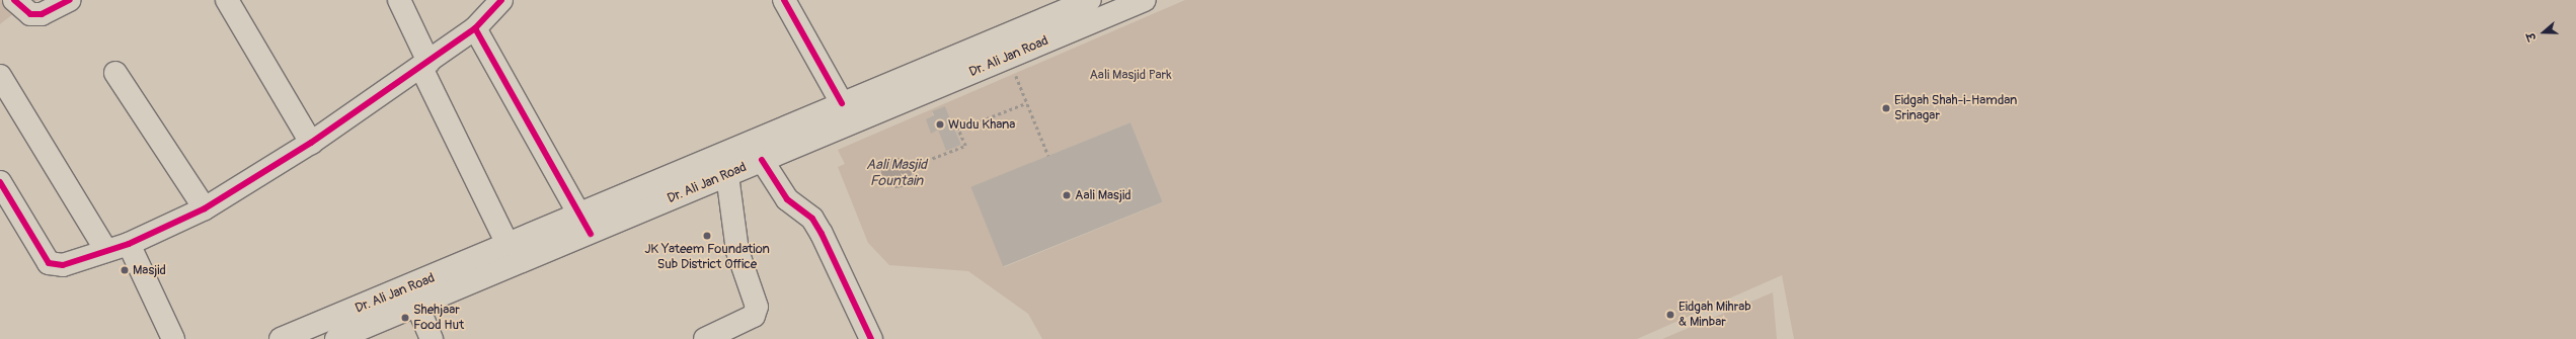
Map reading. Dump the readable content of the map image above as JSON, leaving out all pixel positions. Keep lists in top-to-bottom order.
{
  "streets": {
    "street": ["Dr. Ali Jan Road"]
  },
  "water": ["Aali Masjid Fountain"],
  "parks": ["Aali Masjid Park"],
  "places": [
    "Eidgah Shah-i-Hamdan Srinagar",
    "Wudu Khana",
    "Aali Masjid",
    "JK Yateem Foundation Sub District Office",
    "Masjid",
    "Eidgah Mihrab & Minbar",
    "Shehjaar Food Hut"
  ],
  "north": "left"
}
